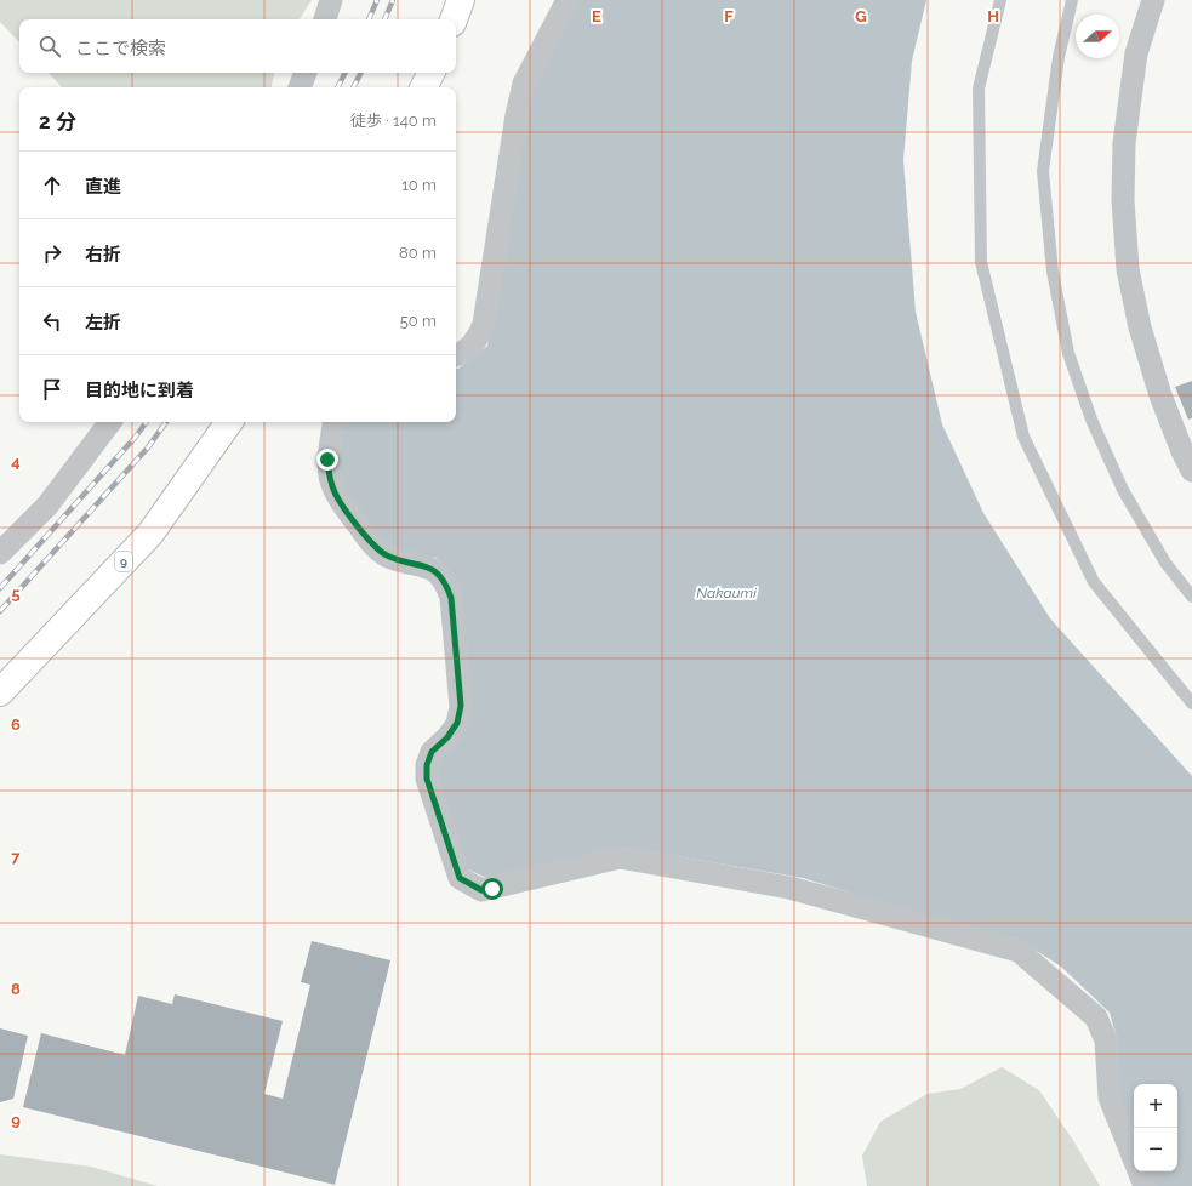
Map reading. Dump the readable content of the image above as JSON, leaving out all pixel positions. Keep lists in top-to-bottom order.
{
  "streets": {
    "highway": ["9"]
  },
  "water": ["Nakaumi"],
  "north": "right",
  "page": {
    "search": "ここで検索",
    "heading": ["2 分", "徒歩 · 140 m"],
    "list": [
      ["直進", "10 m"],
      ["右折", "80 m"],
      ["左折", "50 m"],
      "目的地に到着"
    ],
    "map_buttons": ["+", "−"]
  },
  "grid": {
    "columns": [
      "E",
      "F",
      "G",
      "H"
    ],
    "rows": [
      "4",
      "5",
      "6",
      "7",
      "8",
      "9"
    ]
  }
}
